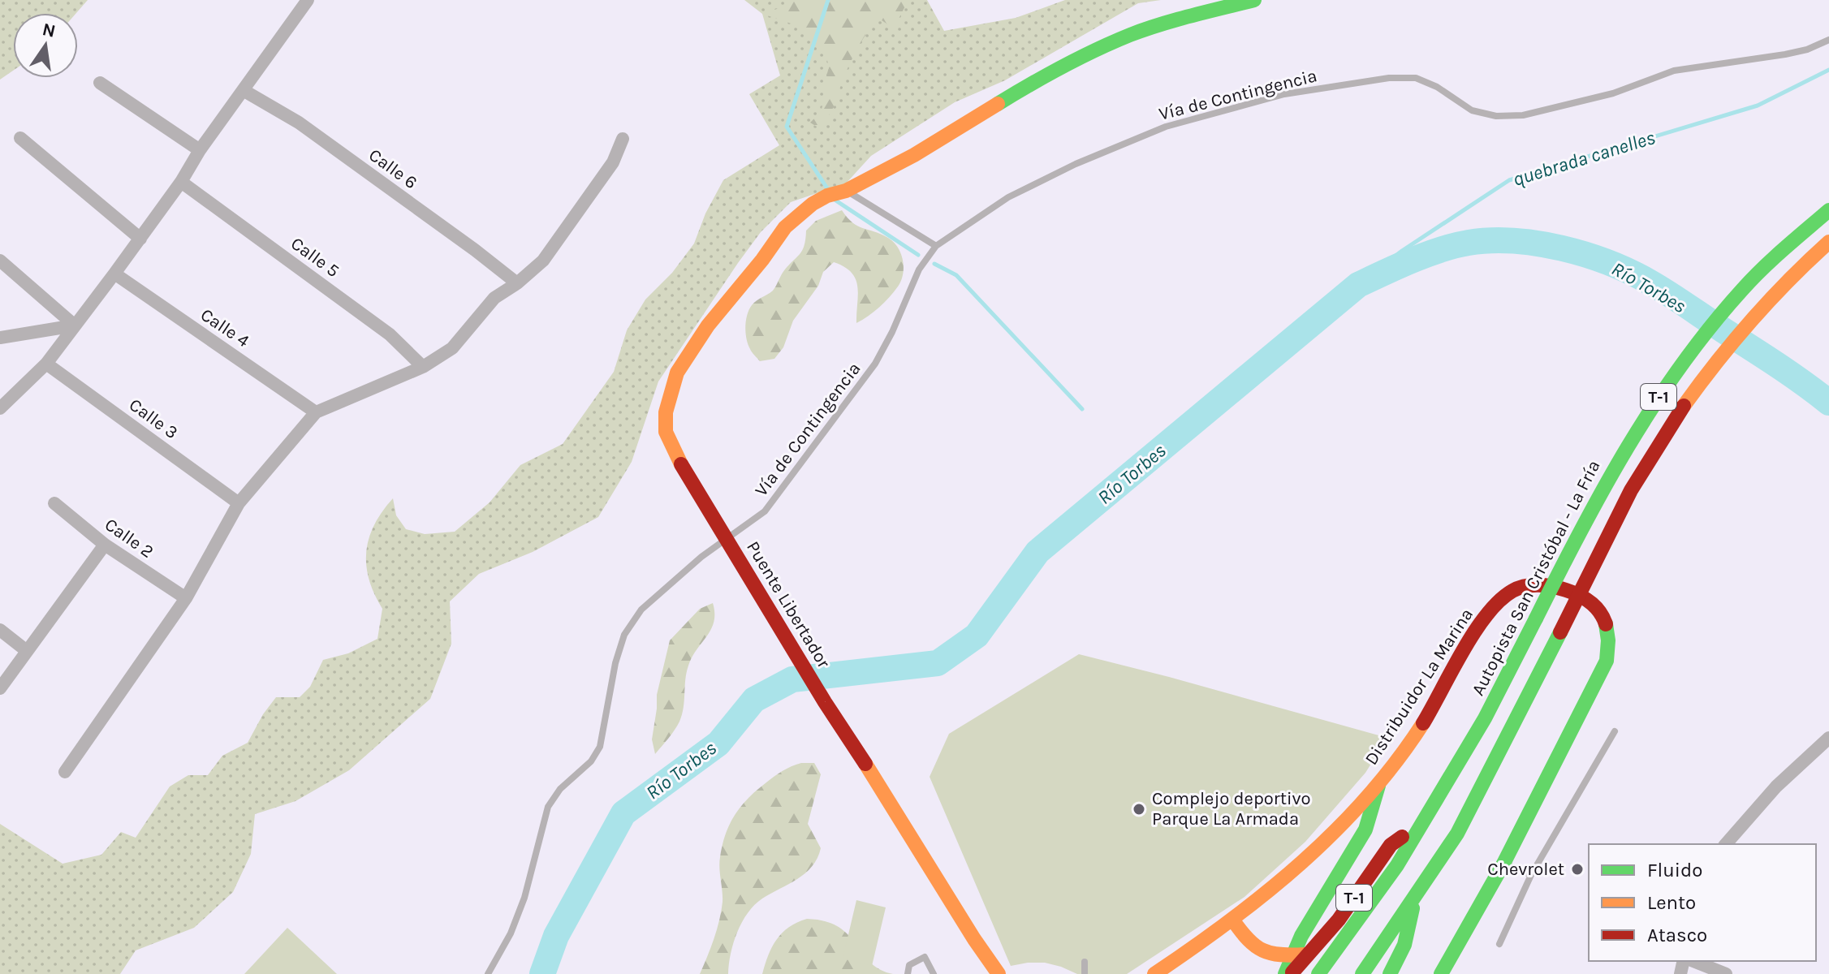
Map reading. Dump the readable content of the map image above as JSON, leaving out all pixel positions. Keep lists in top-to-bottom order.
{
  "streets": {
    "main road": [
      "T-1",
      "Autopista San Cristóbal - La Fría",
      "Puente Libertador",
      "Distribuidor La Marina"
    ],
    "street": [
      "Calle 6",
      "Calle 5",
      "Calle 4",
      "Calle 3",
      "Calle 2"
    ],
    "lane": ["Vía de Contingencia"]
  },
  "water": ["quebrada canelles", "Río Torbes"],
  "places": ["Complejo deportivo Parque La Armada", "Chevrolet"],
  "legend": ["Fluido", "Lento", "Atasco"],
  "north": "top"
}
